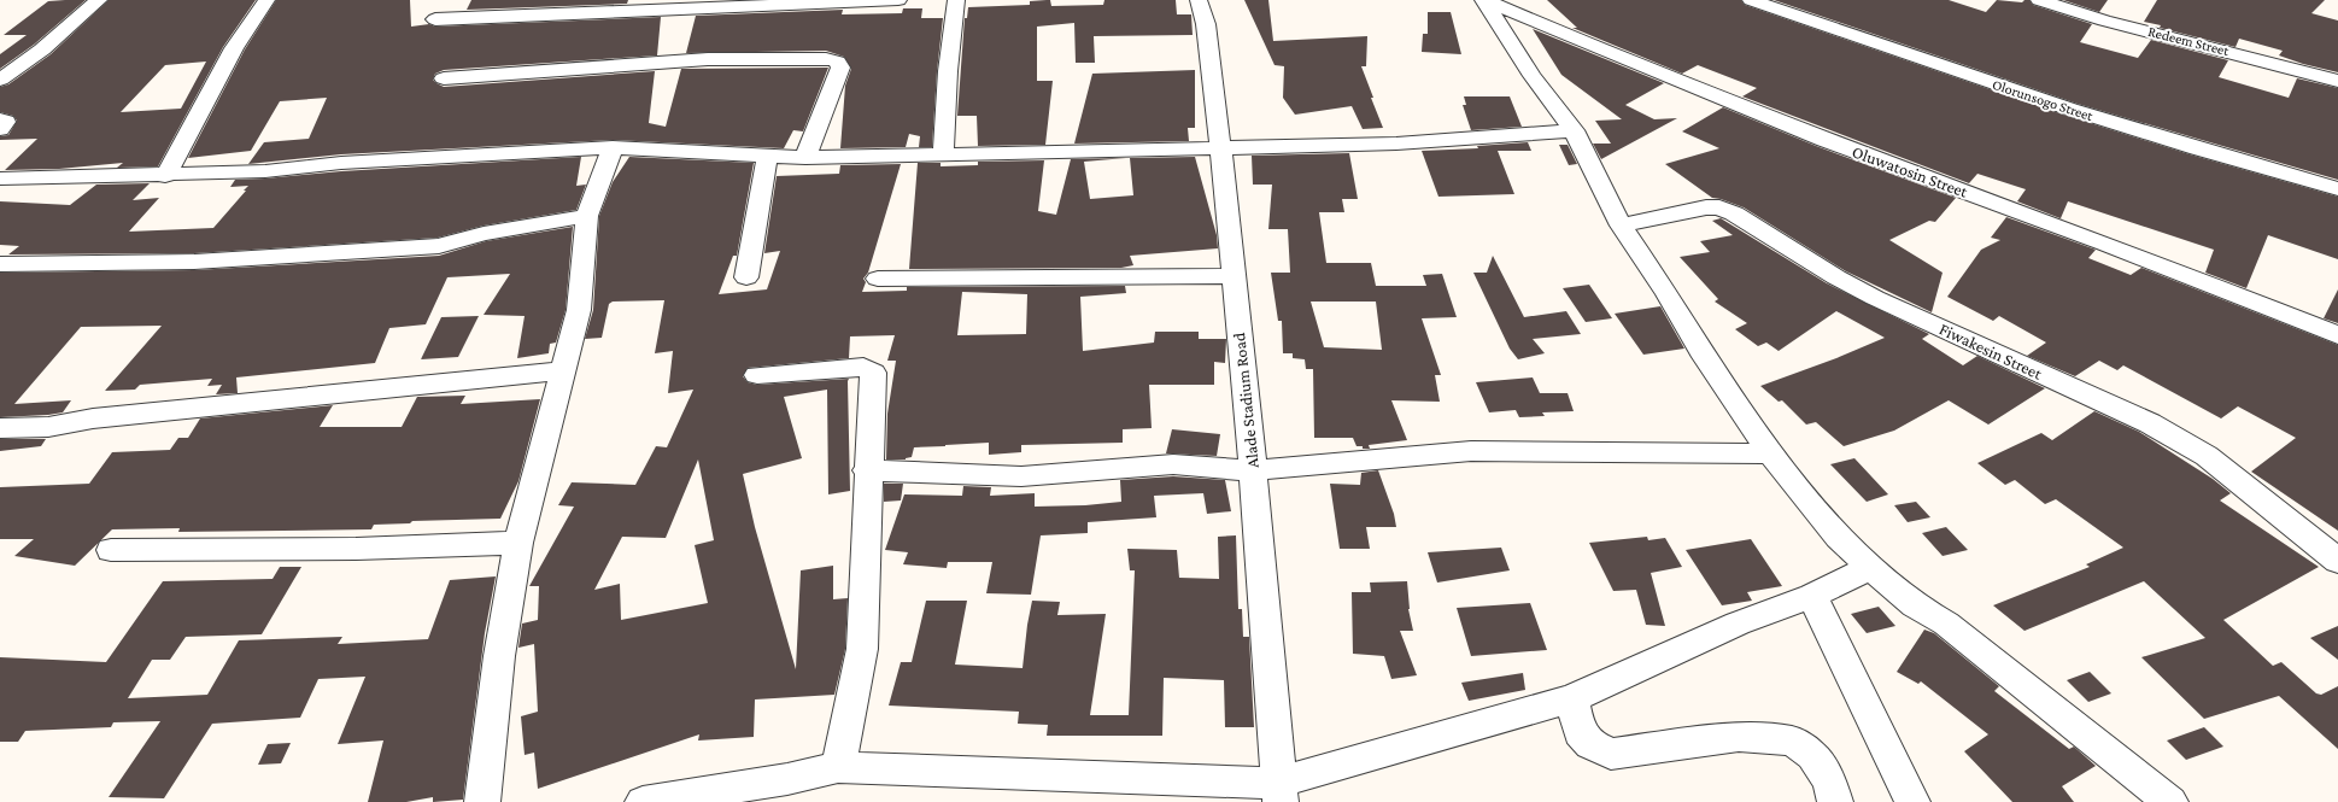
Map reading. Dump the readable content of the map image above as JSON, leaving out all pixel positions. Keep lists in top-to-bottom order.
{
  "streets": {
    "street": [
      "Redeem Street",
      "Olorunsogo Street",
      "Oluwatosin Street",
      "Fiwakesin Street",
      "Alade Stadium Road"
    ]
  }
}
